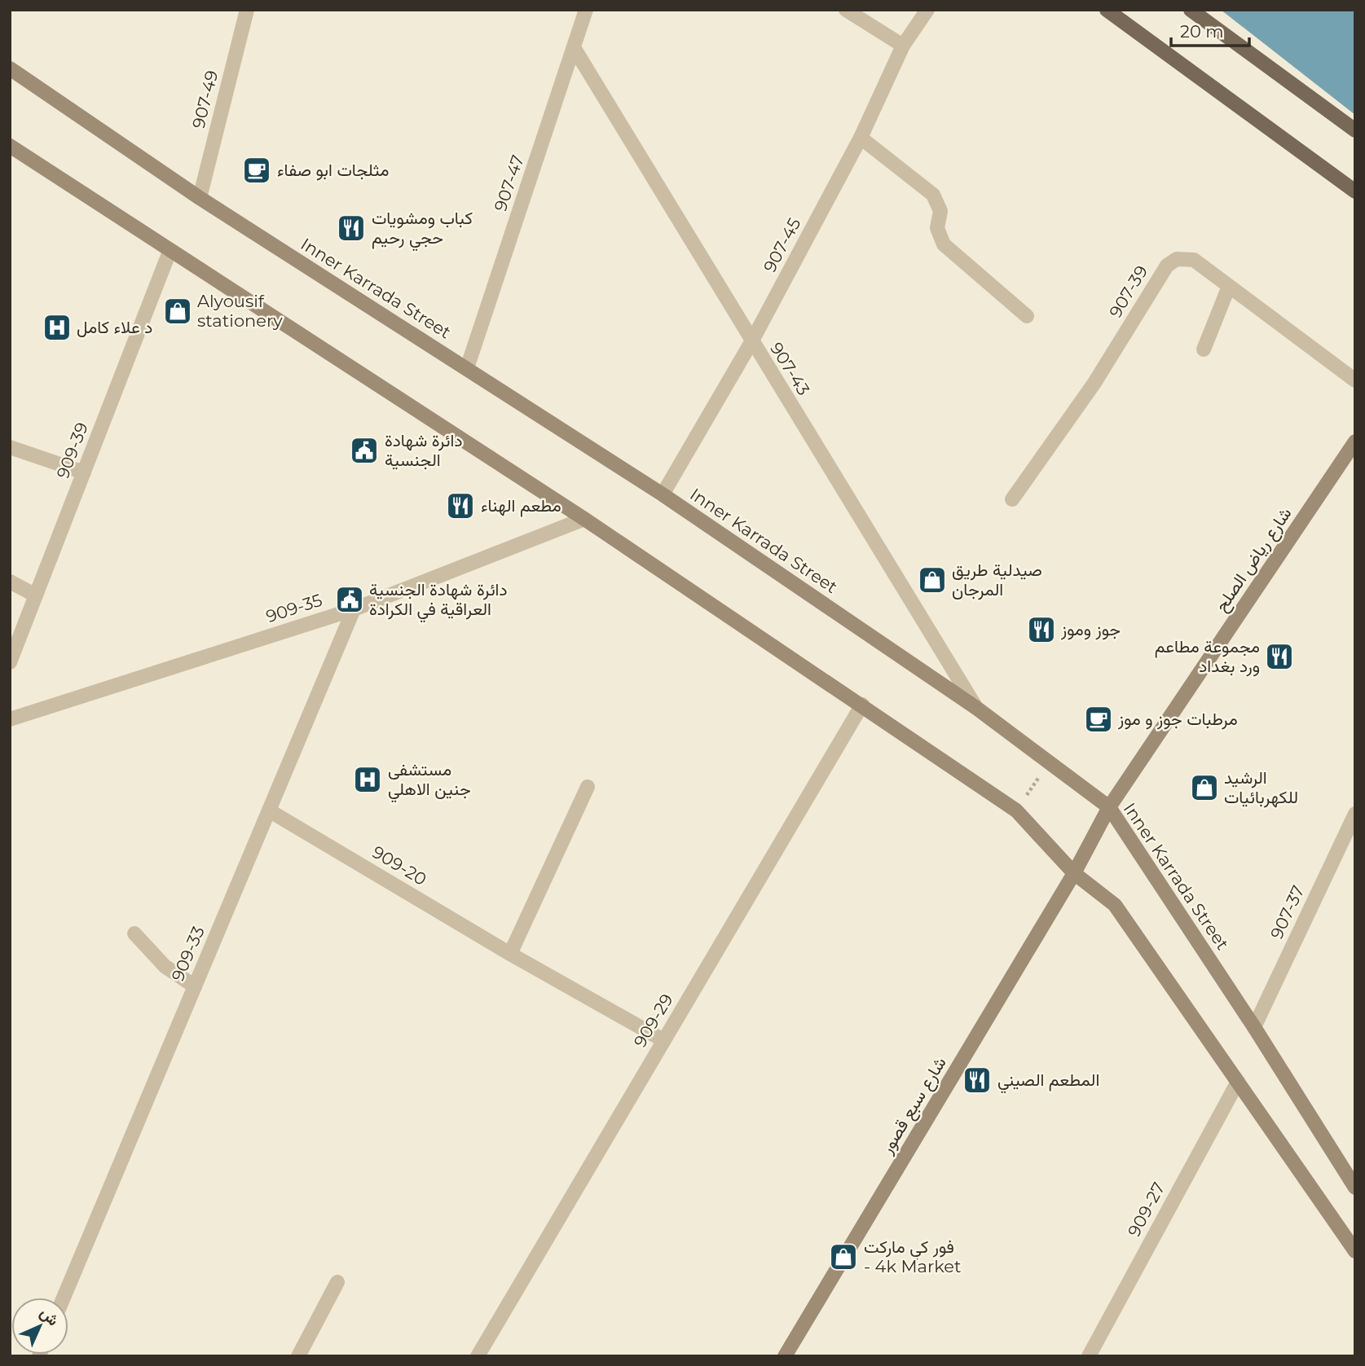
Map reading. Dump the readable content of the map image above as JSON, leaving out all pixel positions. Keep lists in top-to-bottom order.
{
  "streets": {
    "main road": ["Inner Karrada Street", "شارع رياض الصلح", "شارع سبع قصور"],
    "street": [
      "907-49",
      "907-47",
      "907-45",
      "907-39",
      "907-43",
      "909-39",
      "909-35",
      "909-20",
      "907-37",
      "909-33",
      "909-29",
      "909-27"
    ]
  },
  "crossings": [
    ["907-49", "Inner Karrada Street"],
    ["907-47", "Inner Karrada Street"],
    ["907-47", "907-43"],
    ["907-45", "Inner Karrada Street"],
    ["907-45", "907-43"],
    ["Inner Karrada Street", "907-43"],
    ["Inner Karrada Street", "شارع رياض الصلح"],
    ["Inner Karrada Street", "907-37"],
    ["شارع رياض الصلح", "شارع سبع قصور"],
    ["909-35", "909-33"],
    ["909-20", "909-33"],
    ["909-20", "909-29"]
  ],
  "places": {
    "cafe": ["مثلجات ابو صفاء", "مرطبات جوز و موز"],
    "restaurant": [
      "كباب ومشويات حجي رحيم",
      "مطعم الهناء",
      "جوز وموز",
      "مجموعة مطاعم ورد بغداد",
      "المطعم الصيني"
    ],
    "shop": [
      "Alyousif stationery",
      "صيدلية طريق المرجان",
      "الرشيد للكهربائيات",
      "فور كي ماركت - 4k Market"
    ],
    "hospital": ["د علاء كامل", "مستشفى جنين الاهلي"],
    "public building": ["دائرة شهادة الجنسية", "دائرة شهادة الجنسية العراقية في الكرادة"]
  },
  "scale_bar": "20 m",
  "north": "top right"
}
